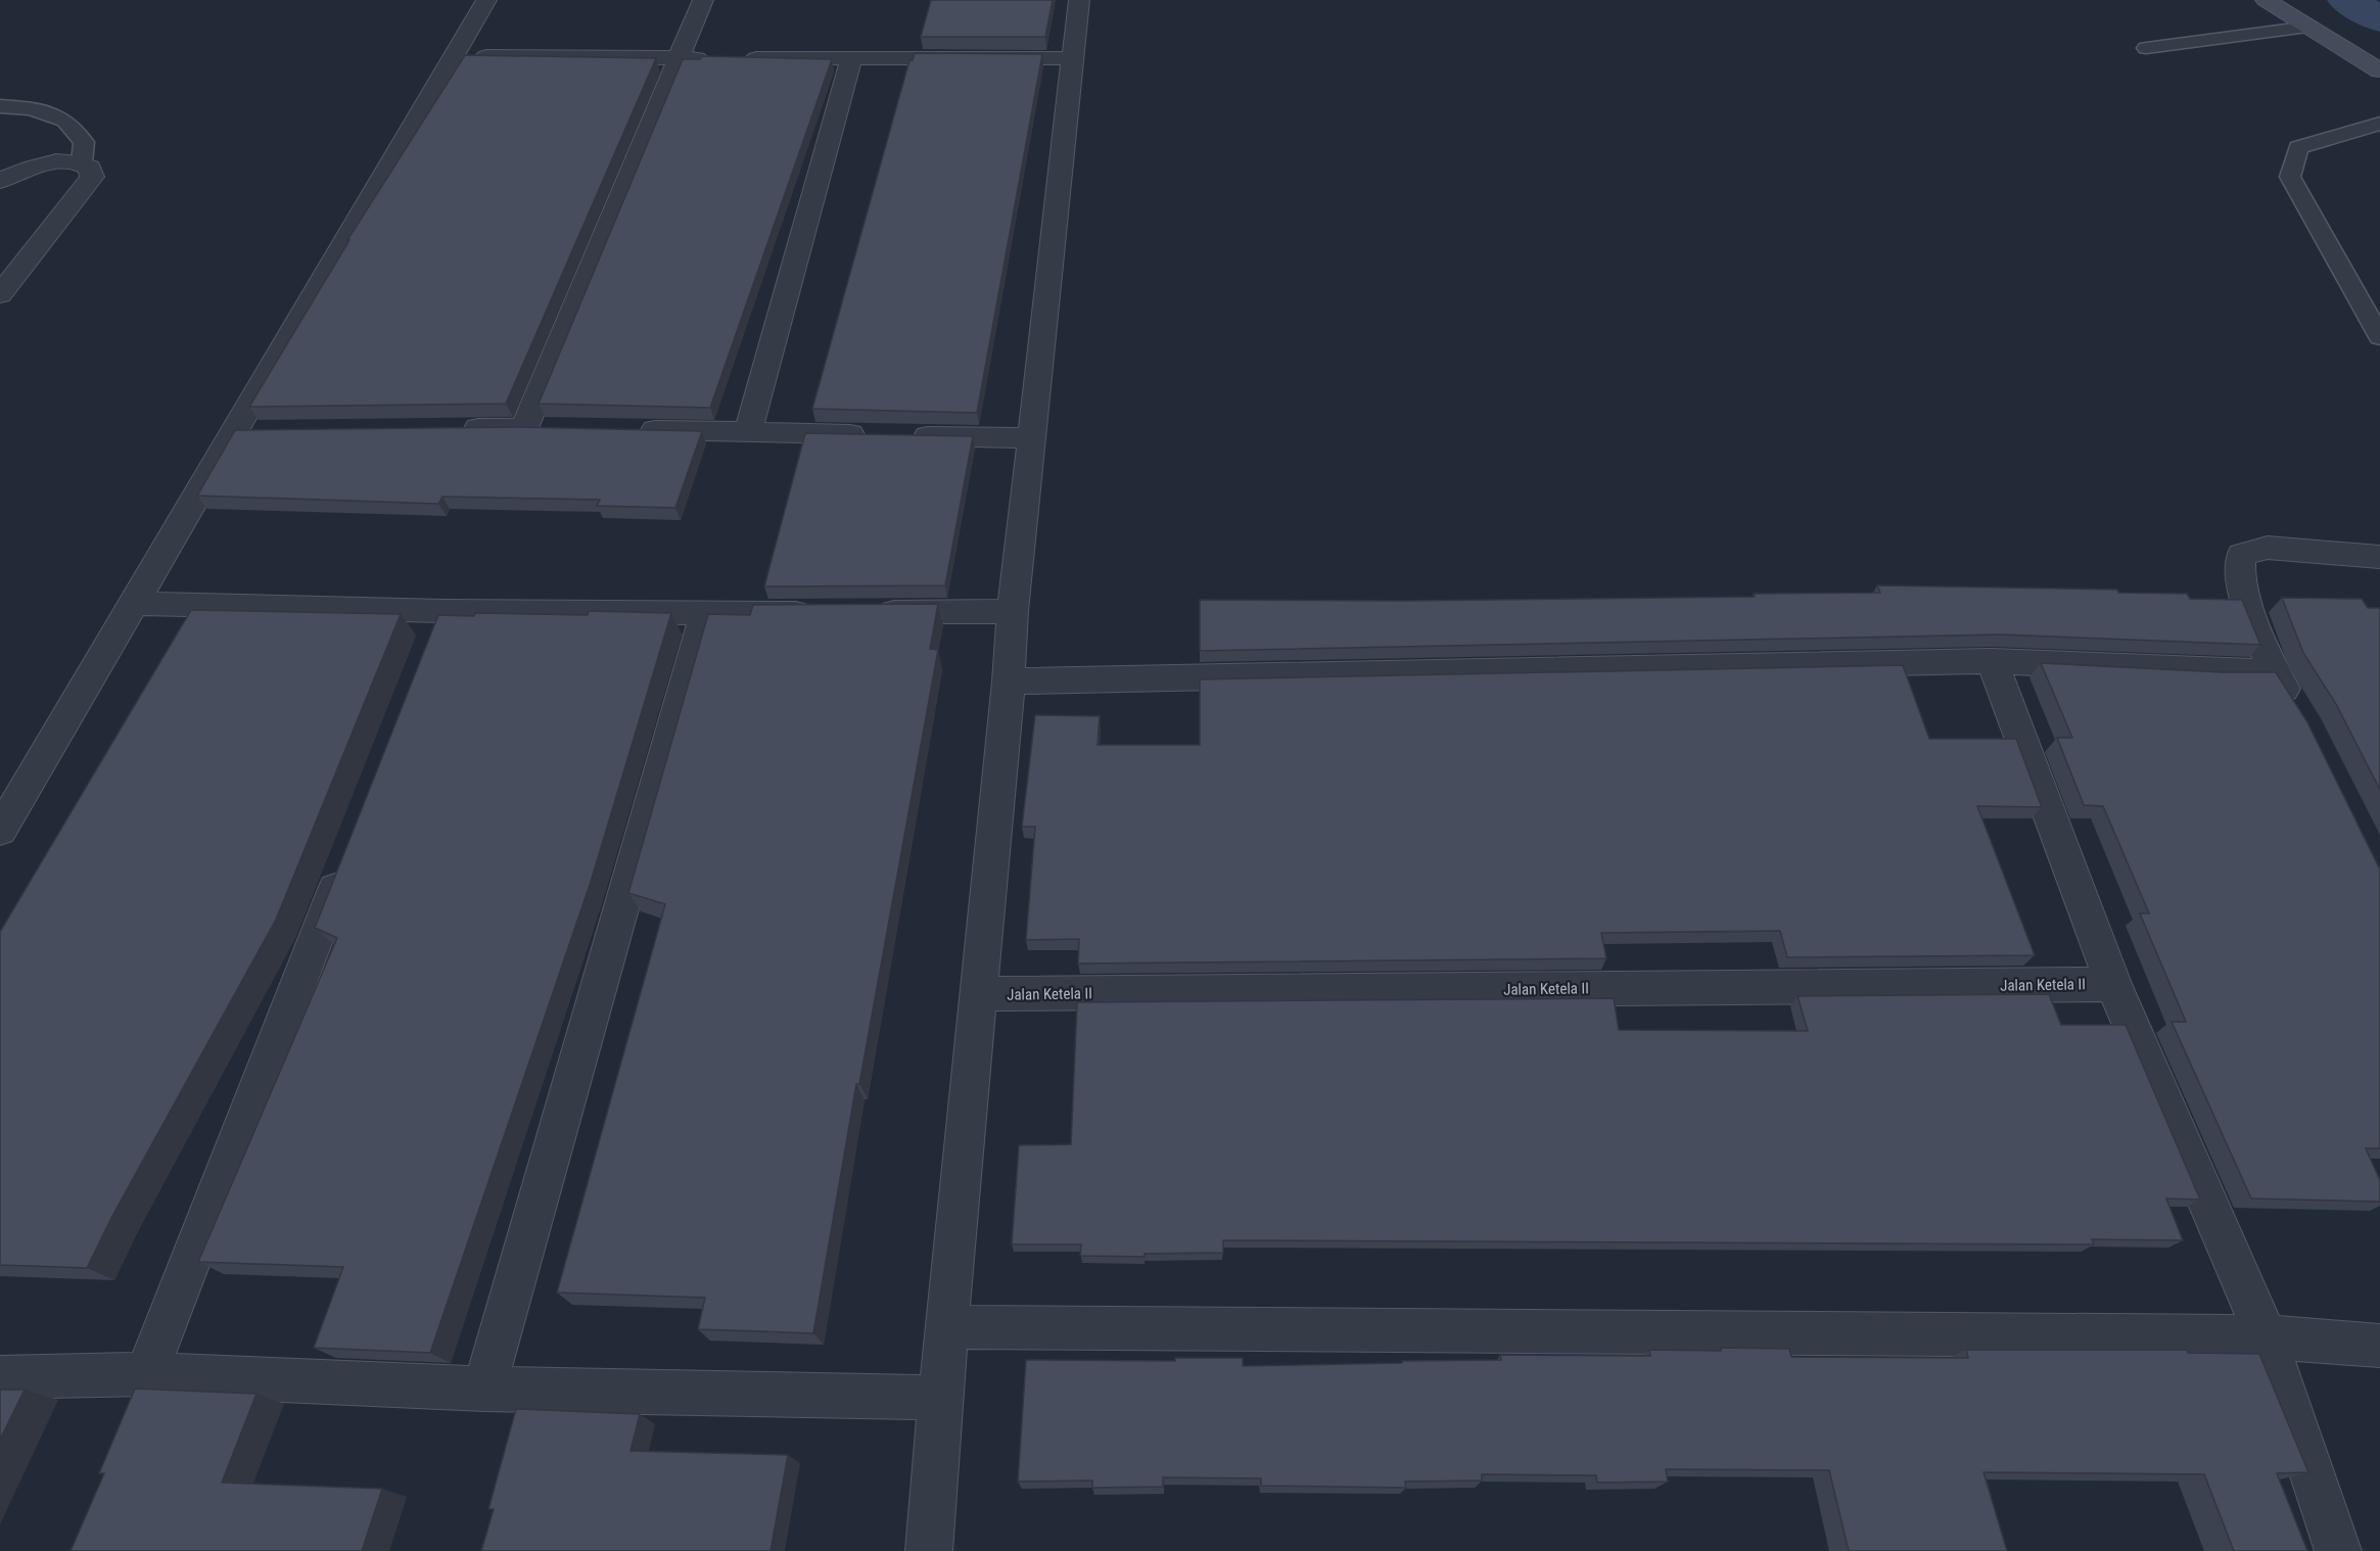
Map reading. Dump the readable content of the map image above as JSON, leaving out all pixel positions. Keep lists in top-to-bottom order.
{
  "streets": {
    "street": ["Jalan Ketela II"]
  }
}
